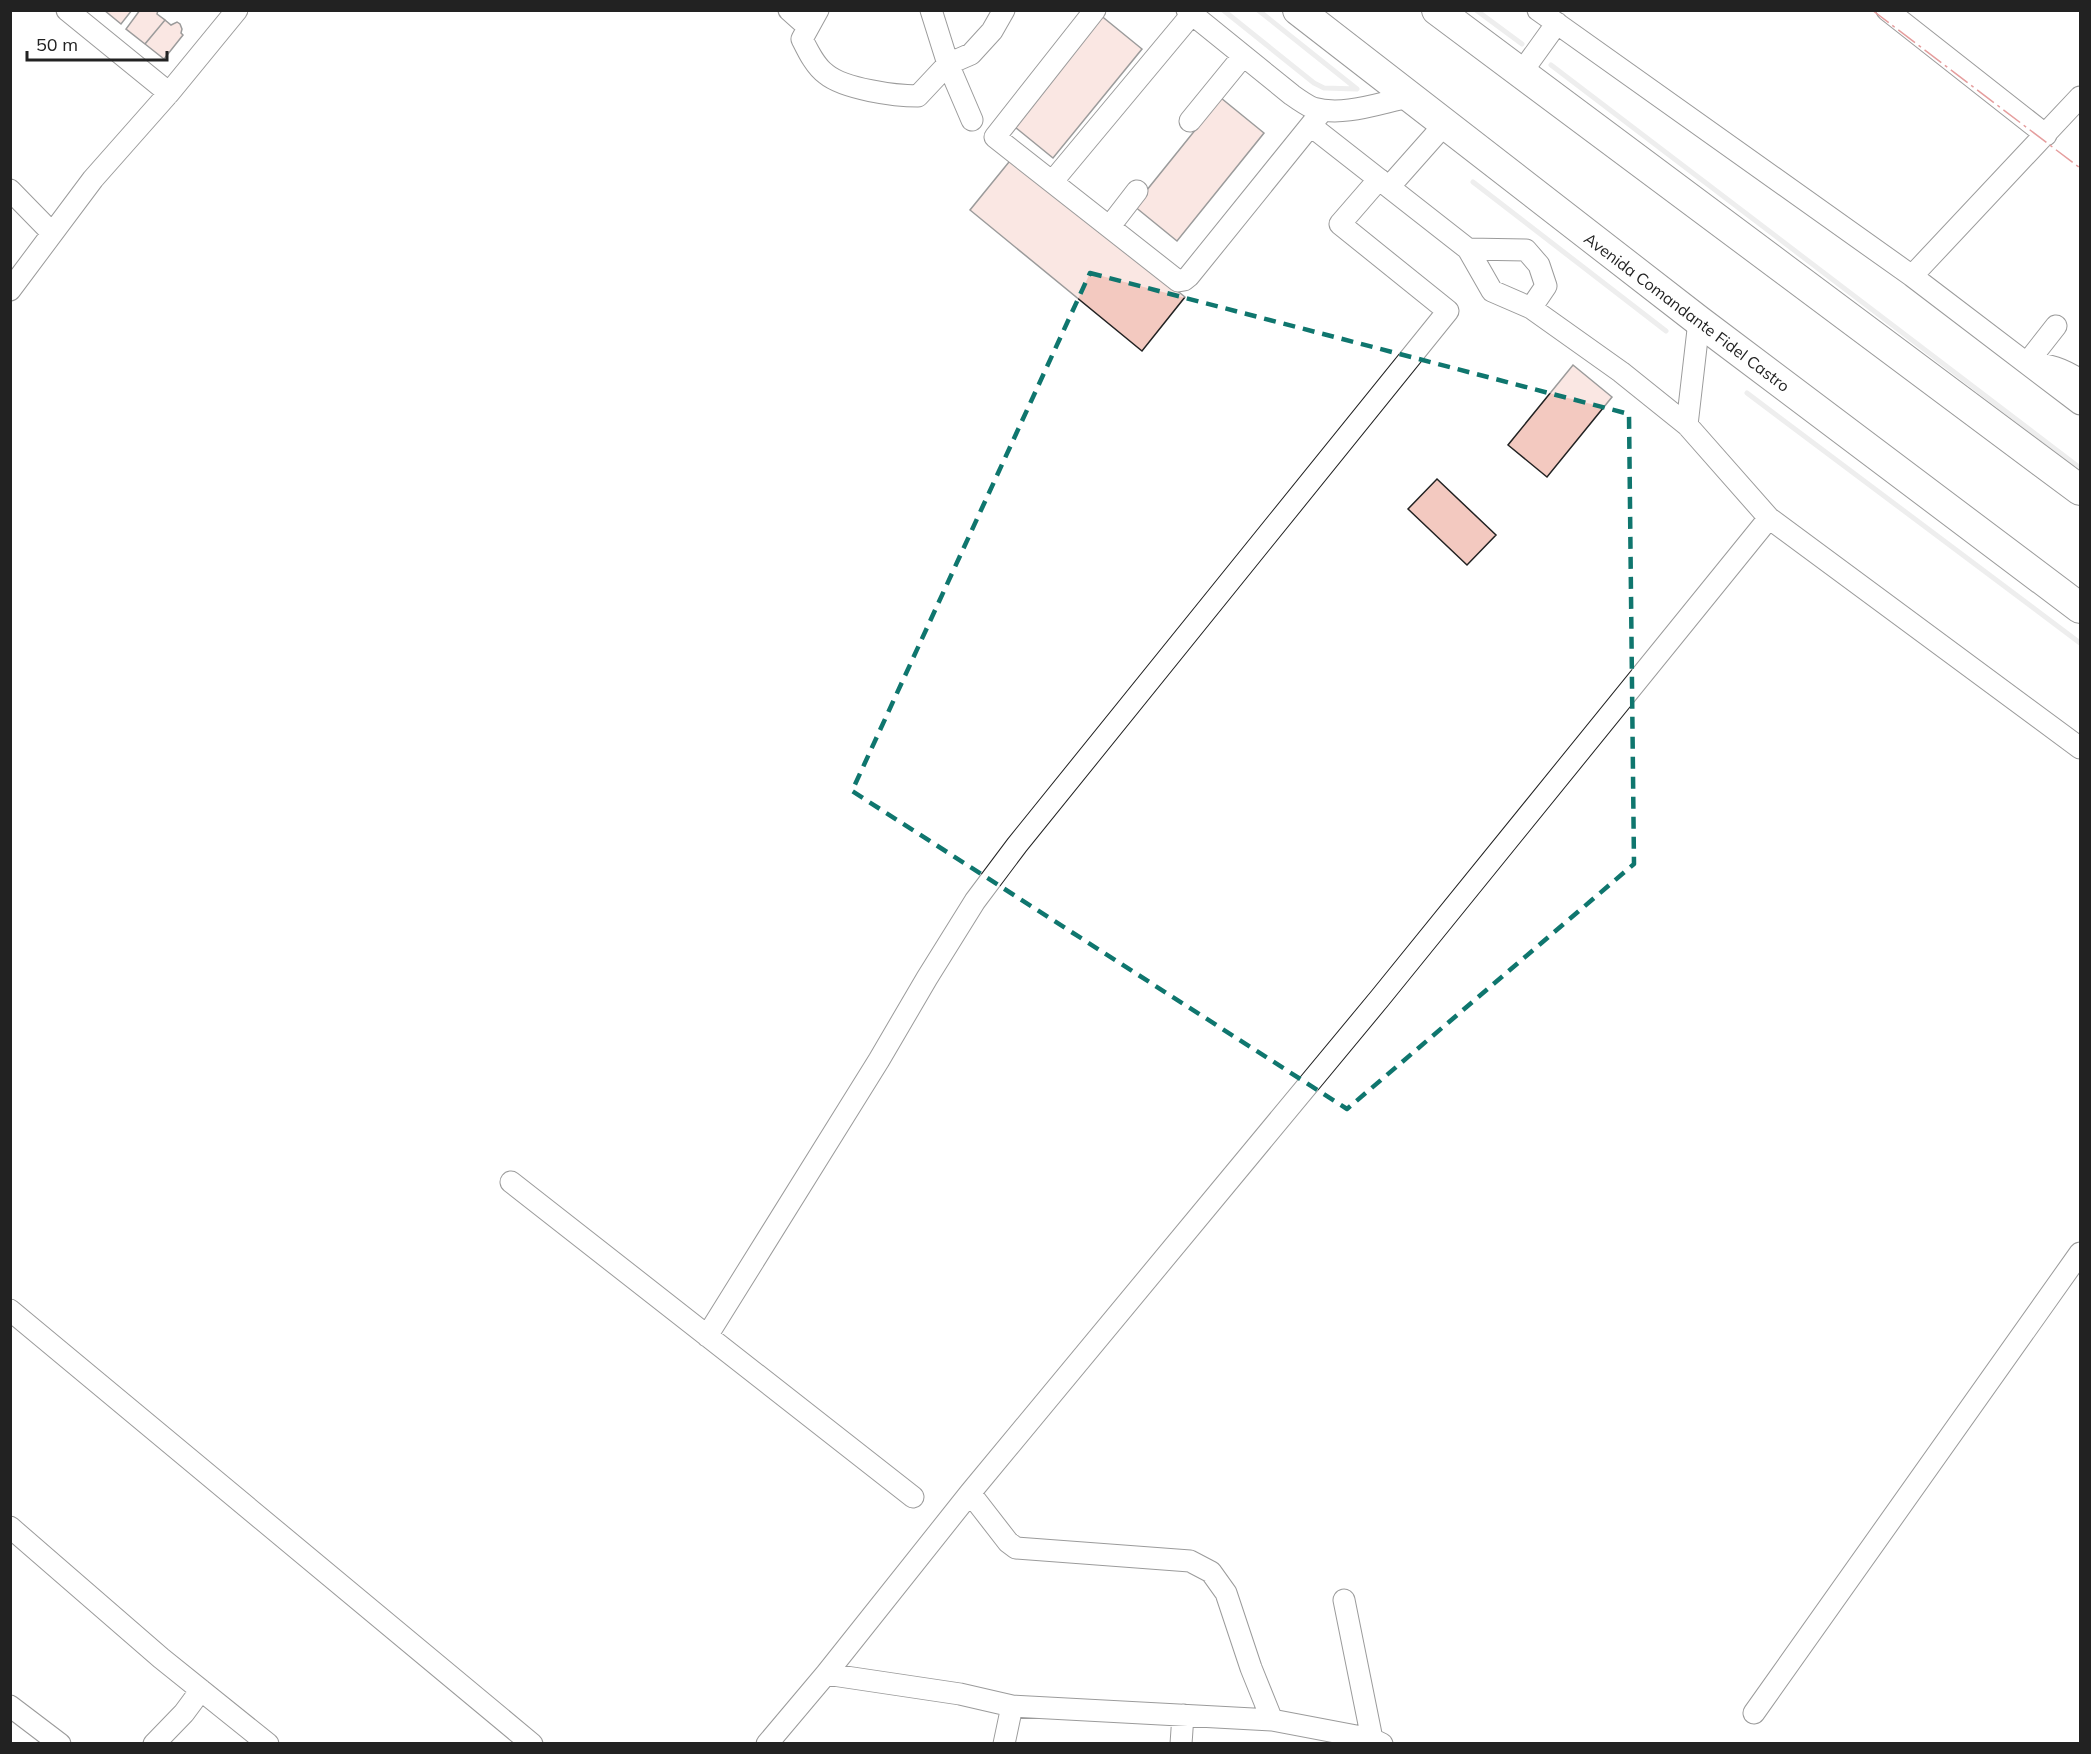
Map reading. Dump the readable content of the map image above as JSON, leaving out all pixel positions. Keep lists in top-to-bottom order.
{
  "streets": {
    "highway": ["Avenida Comandante Fidel Castro"]
  },
  "scale_bar": "50 m"
}
